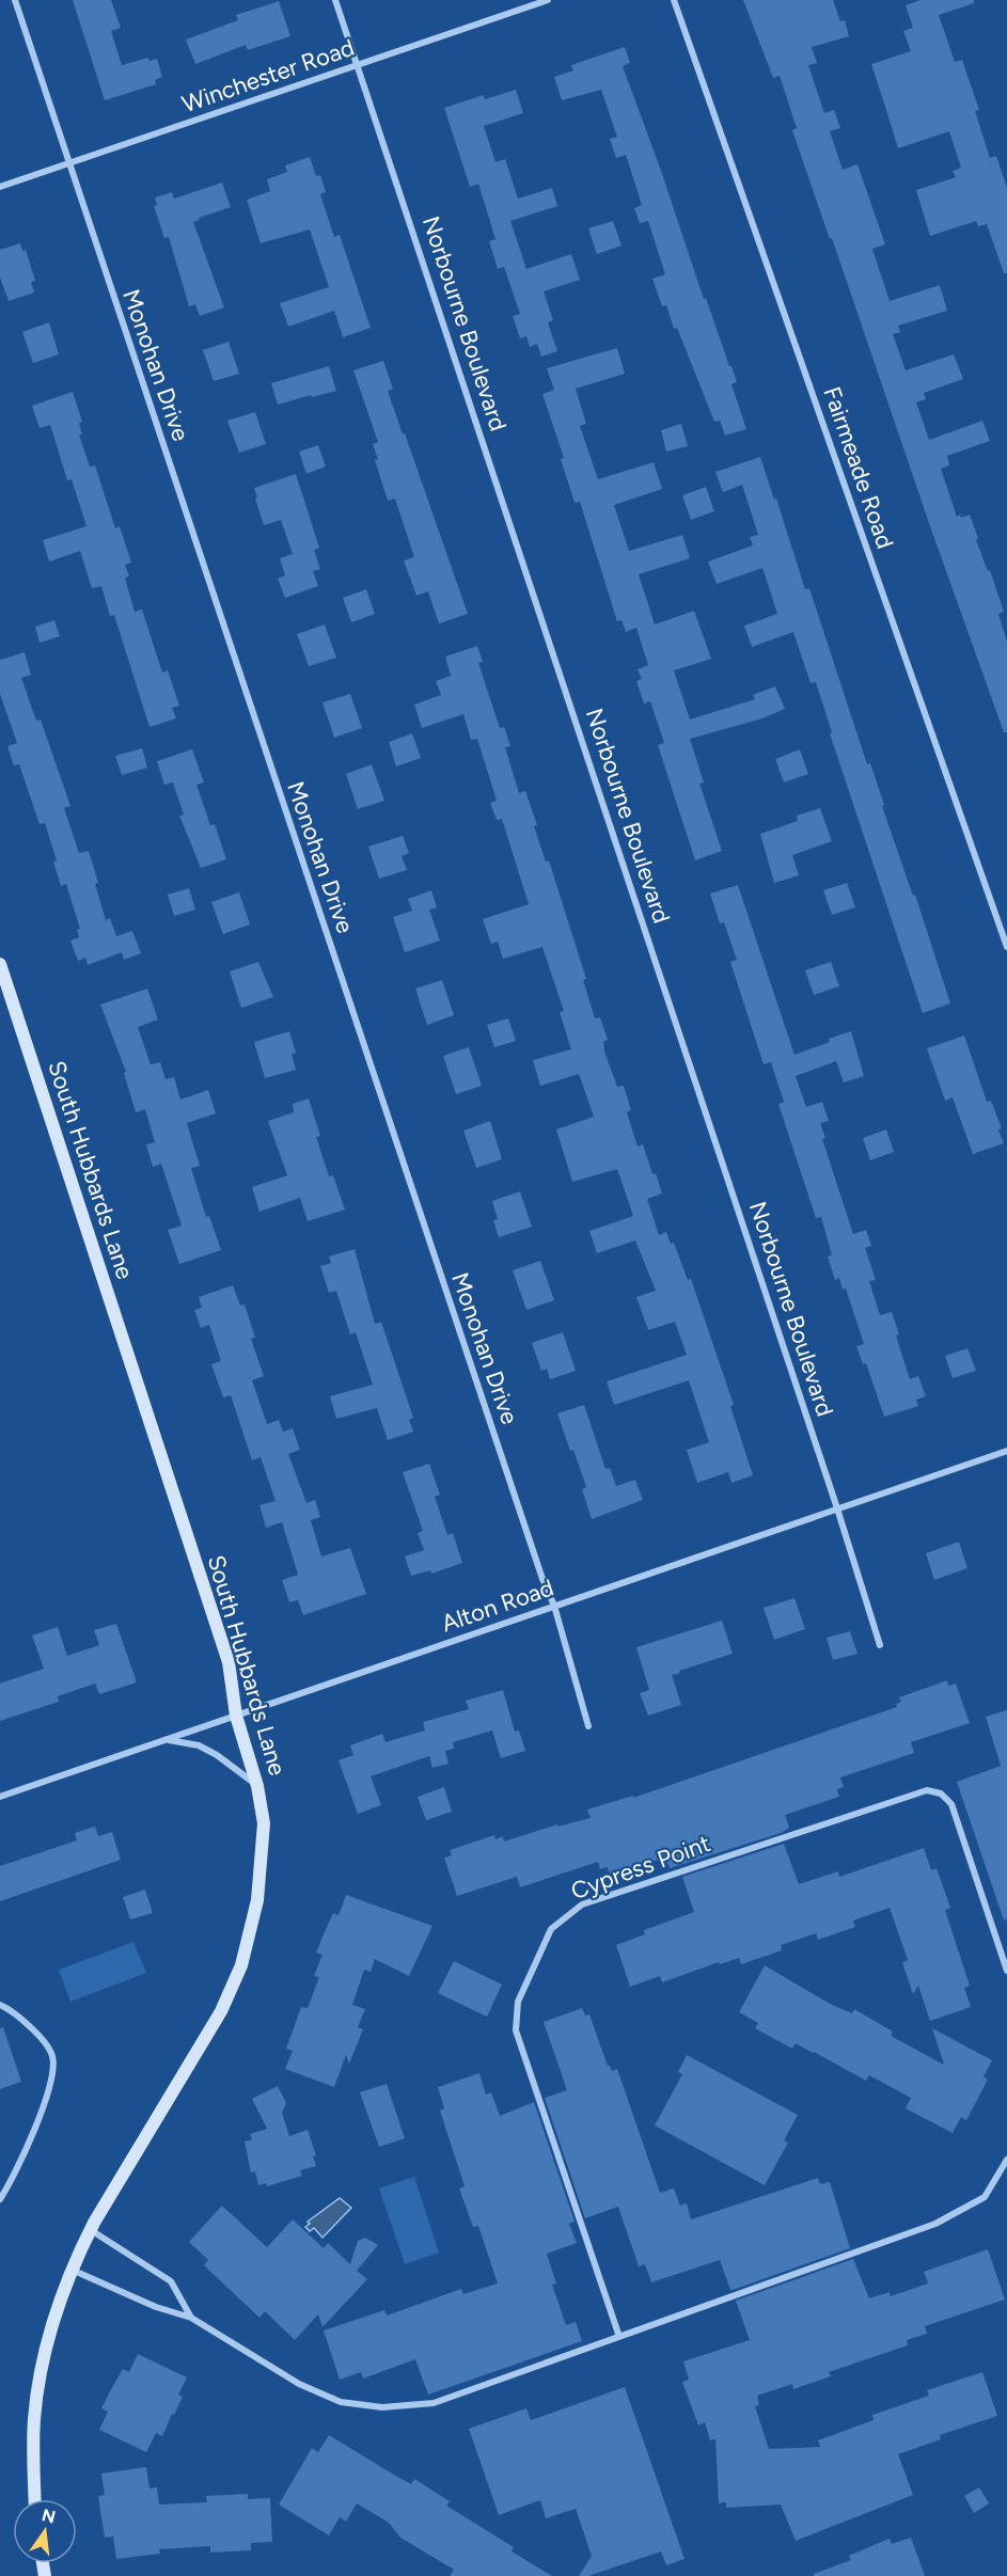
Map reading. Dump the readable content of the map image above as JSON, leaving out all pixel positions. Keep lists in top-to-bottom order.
{
  "streets": {
    "street": [
      "Winchester Road",
      "Norbourne Boulevard",
      "Monohan Drive",
      "Fairmeade Road",
      "South Hubbards Lane",
      "Alton Road",
      "Cypress Point"
    ]
  },
  "crossings": [
    ["Winchester Road", "Norbourne Boulevard"],
    ["Winchester Road", "Monohan Drive"],
    ["Norbourne Boulevard", "Alton Road"],
    ["Monohan Drive", "Alton Road"],
    ["South Hubbards Lane", "Alton Road"]
  ],
  "north": "top"
}
